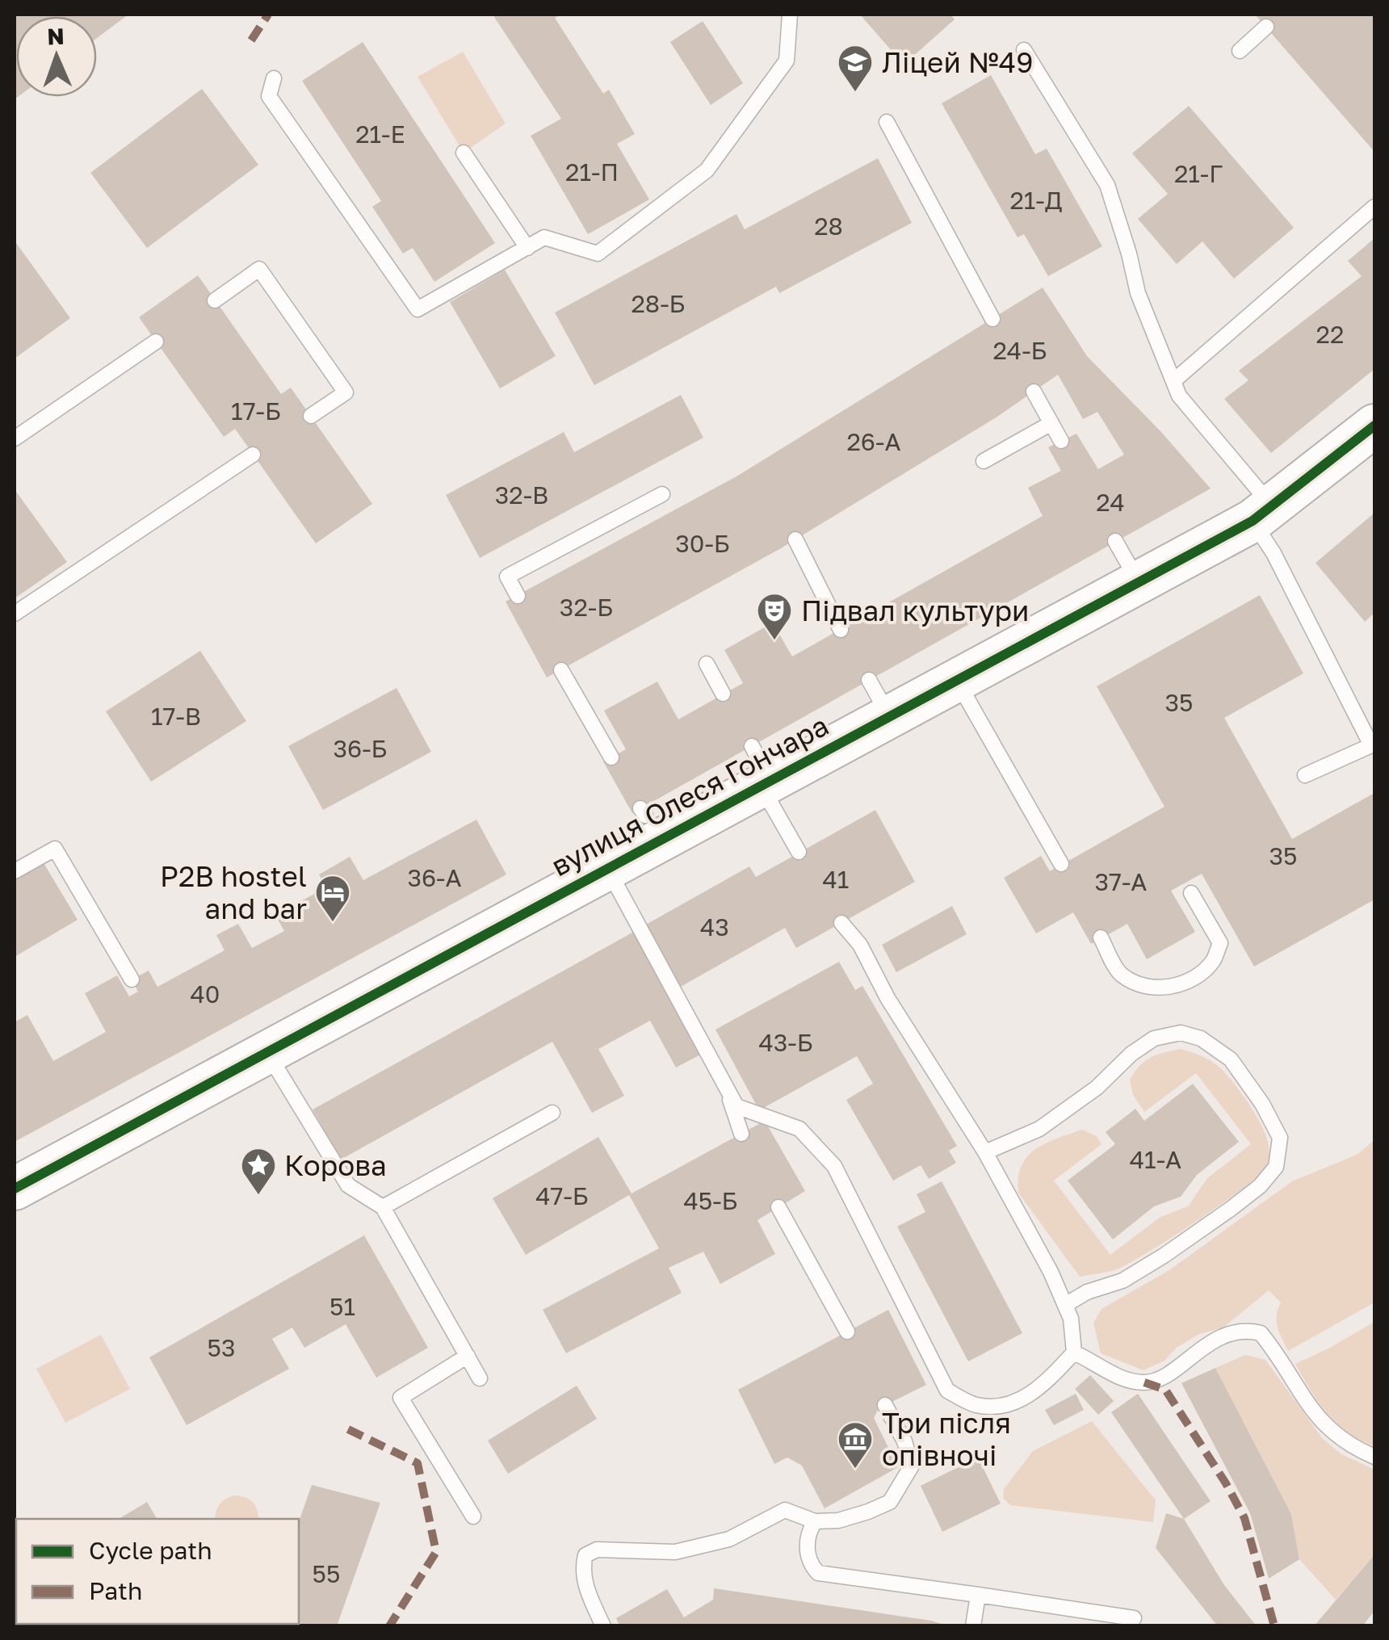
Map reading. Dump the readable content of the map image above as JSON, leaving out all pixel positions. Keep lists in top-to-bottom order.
{
  "streets": {
    "street": ["вулиця Олеся Гончара"]
  },
  "places": {
    "school or university": ["Ліцей №49"],
    "theatre": ["Підвал культури"],
    "hotel": ["P2B hostel and bar"],
    "place": ["Корова"],
    "museum": ["Три після опівночі"]
  },
  "house_numbers": [
    "21-Е",
    "21-П",
    "21-Г",
    "21-Д",
    "28",
    "28-Б",
    "22",
    "24-Б",
    "17-Б",
    "26-А",
    "32-В",
    "24",
    "30-Б",
    "32-Б",
    "35",
    "17-В",
    "36-Б",
    "35",
    "36-А",
    "41",
    "37-А",
    "43",
    "40",
    "43-Б",
    "41-А",
    "47-Б",
    "45-Б",
    "51",
    "53",
    "55"
  ],
  "legend": ["Cycle path", "Path"],
  "north": "top"
}
